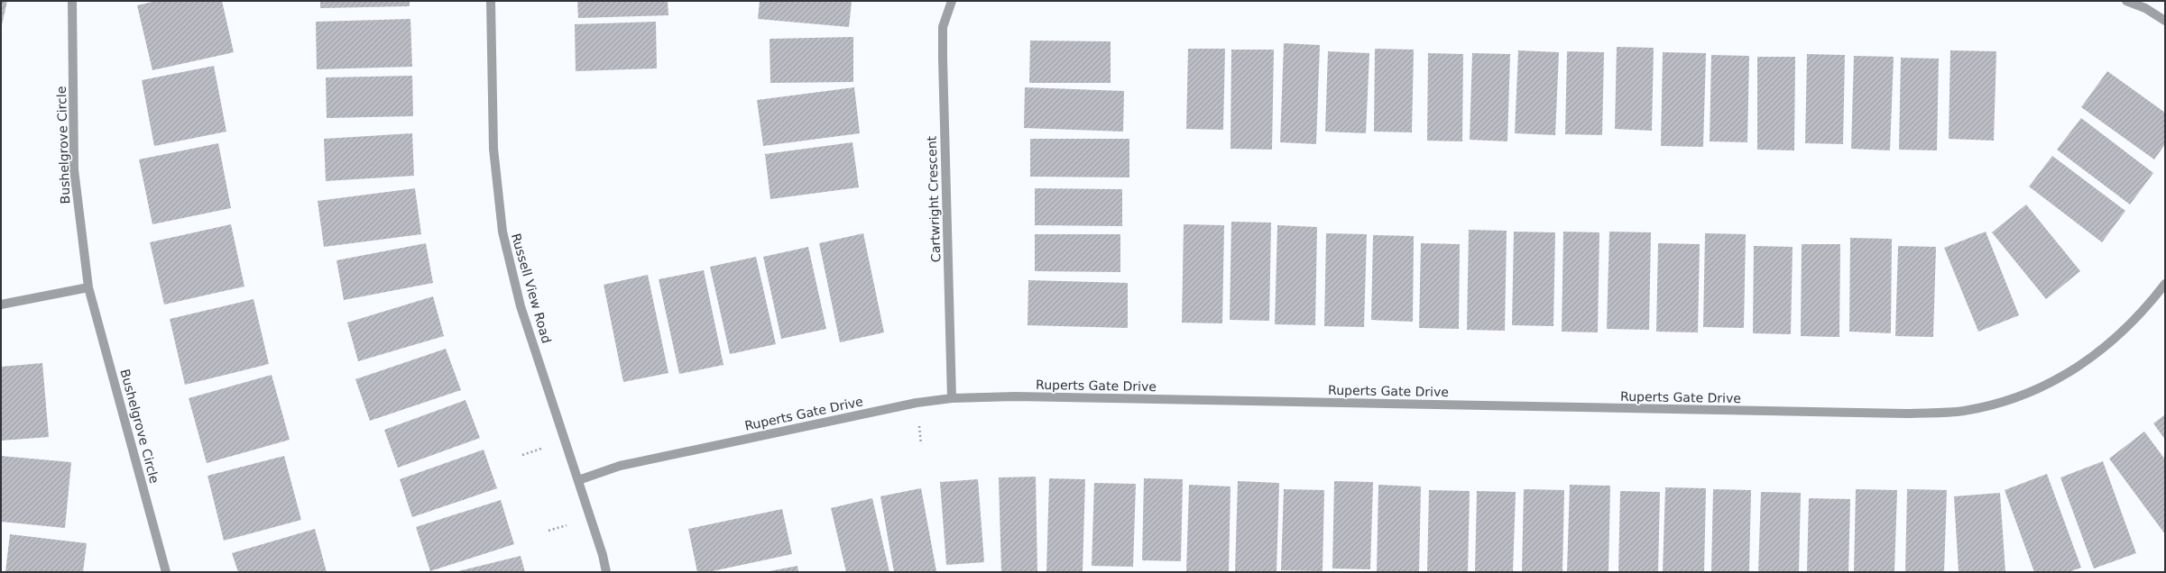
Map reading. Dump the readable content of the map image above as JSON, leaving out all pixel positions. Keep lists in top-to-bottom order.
{
  "streets": {
    "street": [
      "Bushelgrove Circle",
      "Cartwright Crescent",
      "Russell View Road",
      "Ruperts Gate Drive"
    ]
  },
  "crossings": [
    ["Cartwright Crescent", "Ruperts Gate Drive"],
    ["Russell View Road", "Ruperts Gate Drive"]
  ]
}
